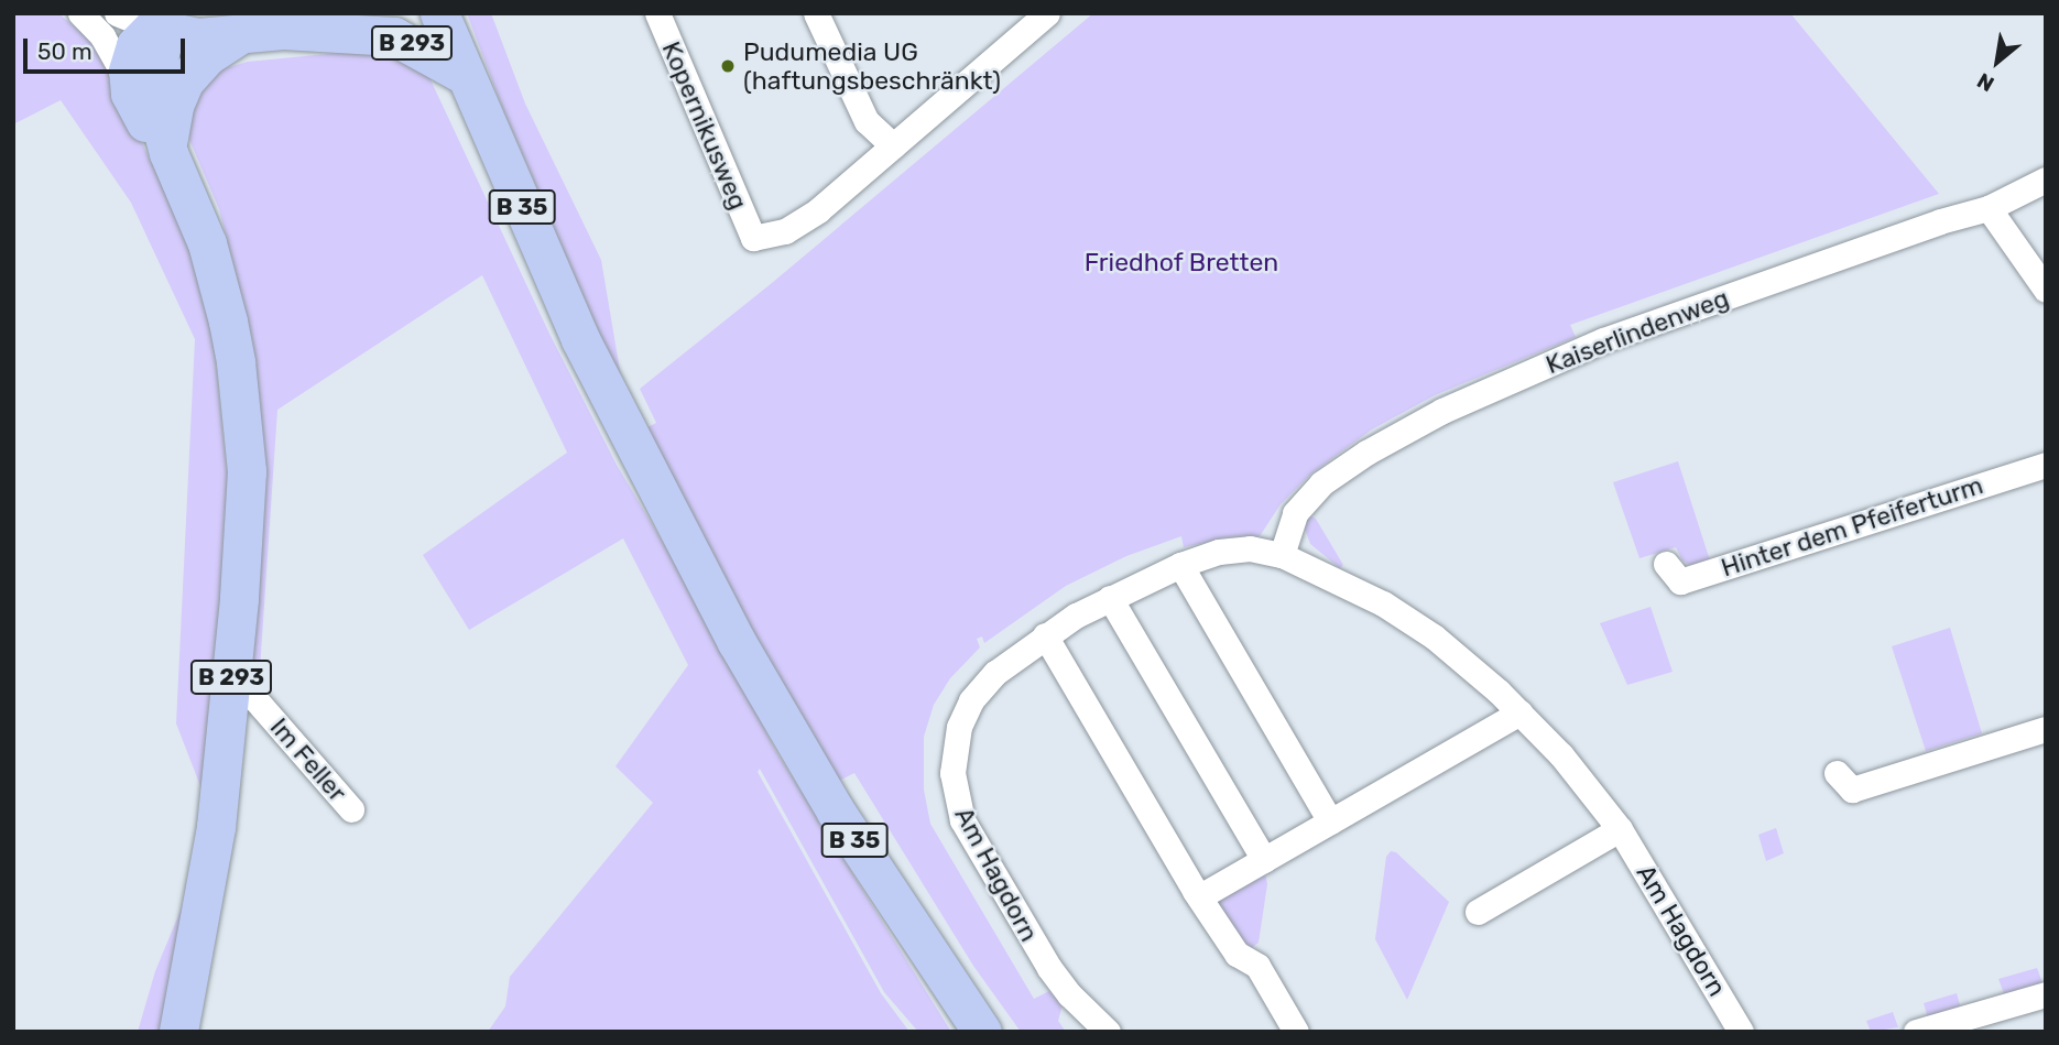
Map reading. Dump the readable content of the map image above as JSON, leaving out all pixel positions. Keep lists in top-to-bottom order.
{
  "streets": {
    "main road": ["B 293", "B 35"],
    "street": [
      "Kopernikusweg",
      "Kaiserlindenweg",
      "Hinter dem Pfeiferturm",
      "Im Feller",
      "Am Hagdorn"
    ]
  },
  "crossings": [
    ["B 293", "B 35"],
    ["B 293", "Im Feller"],
    ["Kaiserlindenweg", "Am Hagdorn"]
  ],
  "parks": ["Friedhof Bretten"],
  "places": ["Pudumedia UG (haftungsbeschränkt)"],
  "scale_bar": "50 m",
  "north": "bottom left"
}
